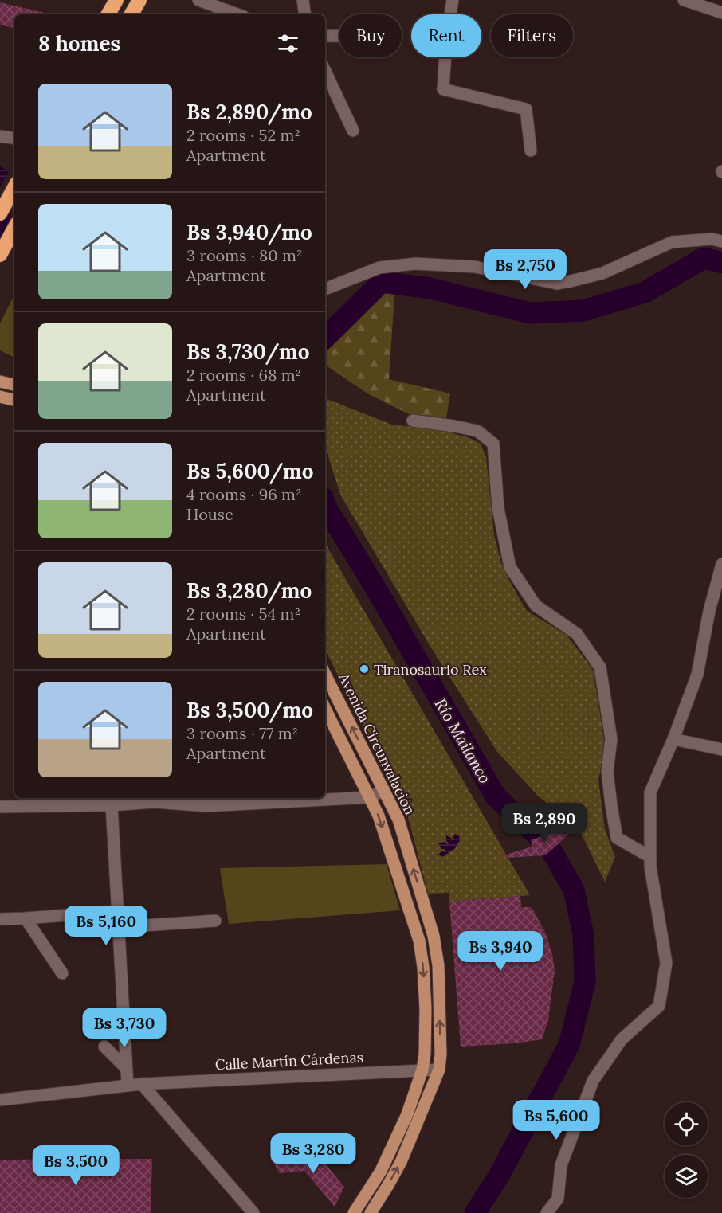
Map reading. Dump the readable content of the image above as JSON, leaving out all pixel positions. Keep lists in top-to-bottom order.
{
  "streets": {
    "main road": ["Avenida Circunvalación"],
    "street": ["Calle Martín Cárdenas"]
  },
  "crossings": [
    ["Avenida Circunvalación", "Calle Martín Cárdenas"]
  ],
  "water": ["Río Mailanco"],
  "places": ["Tiranosaurio Rex"],
  "page": {
    "chip": ["Buy", "Rent", "Filters"],
    "heading": "8 homes",
    "list": [
      {
        "name": "Bs 2,890/mo",
        "note": "2 rooms · 52 m² · Apartment"
      },
      {
        "name": "Bs 3,940/mo",
        "note": "3 rooms · 80 m² · Apartment"
      },
      {
        "name": "Bs 3,730/mo",
        "note": "2 rooms · 68 m² · Apartment"
      },
      {
        "name": "Bs 5,600/mo",
        "note": "4 rooms · 96 m² · House"
      },
      {
        "name": "Bs 3,280/mo",
        "note": "2 rooms · 54 m² · Apartment"
      },
      {
        "name": "Bs 3,500/mo",
        "note": "3 rooms · 77 m² · Apartment"
      }
    ],
    "price": [
      "Bs 2,750",
      "Bs 2,890",
      "Bs 5,160",
      "Bs 3,940",
      "Bs 3,730",
      "Bs 5,600",
      "Bs 3,280",
      "Bs 3,500"
    ]
  }
}
